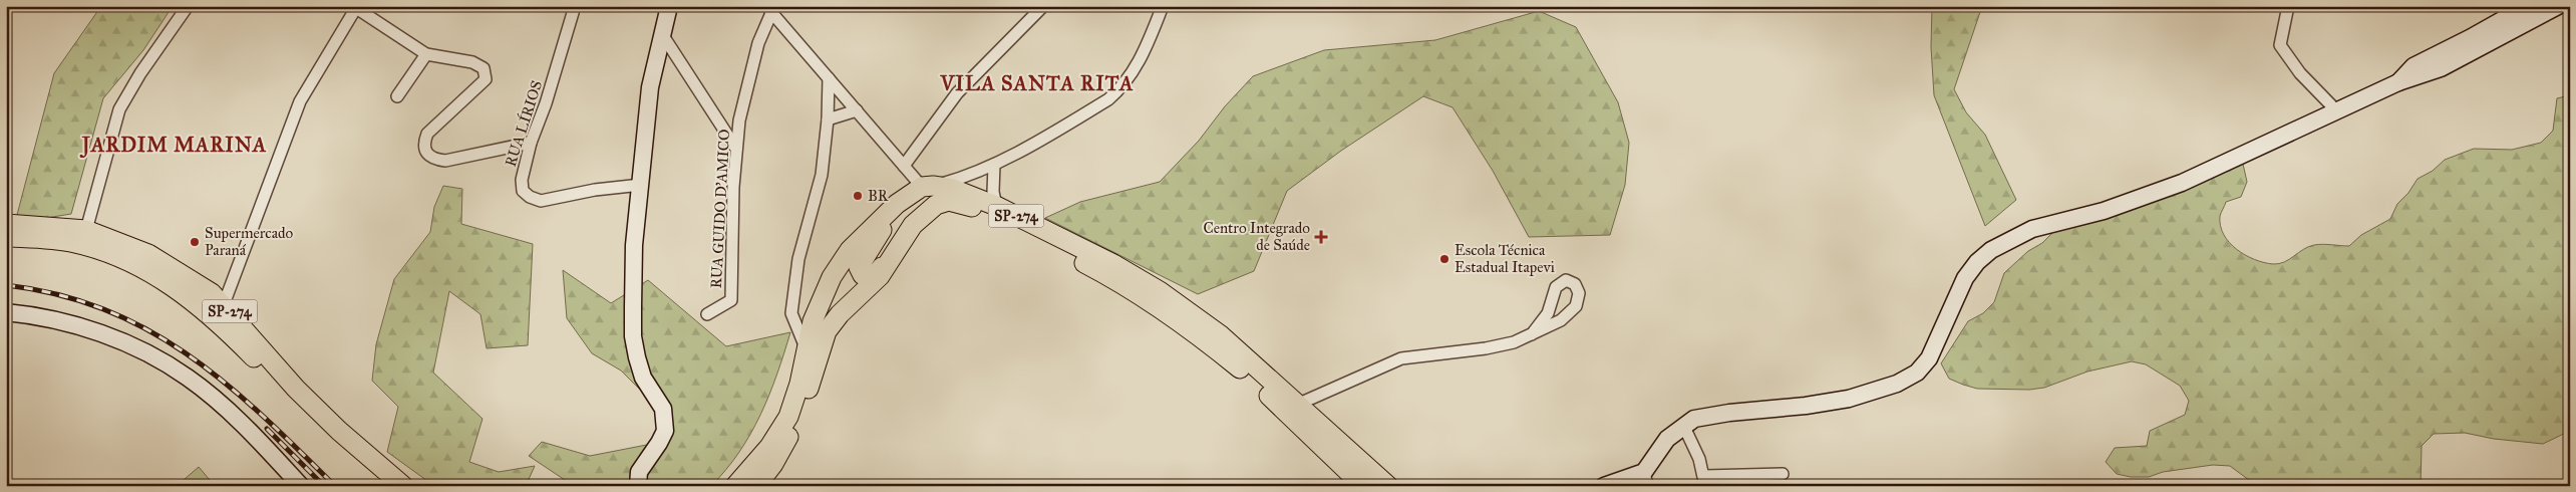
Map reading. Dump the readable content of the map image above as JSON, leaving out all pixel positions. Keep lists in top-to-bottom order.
{
  "streets": {
    "main road": ["SP-274"],
    "street": ["RUA LÍRIOS", "RUA GUIDO D'AMICO"]
  },
  "districts": ["VILA SANTA RITA", "JARDIM MARINA"],
  "places": {
    "other": ["BR", "Supermercado Paraná", "Escola Técnica Estadual Itapevi"],
    "health": ["Centro Integrado de Saúde"]
  }
}
